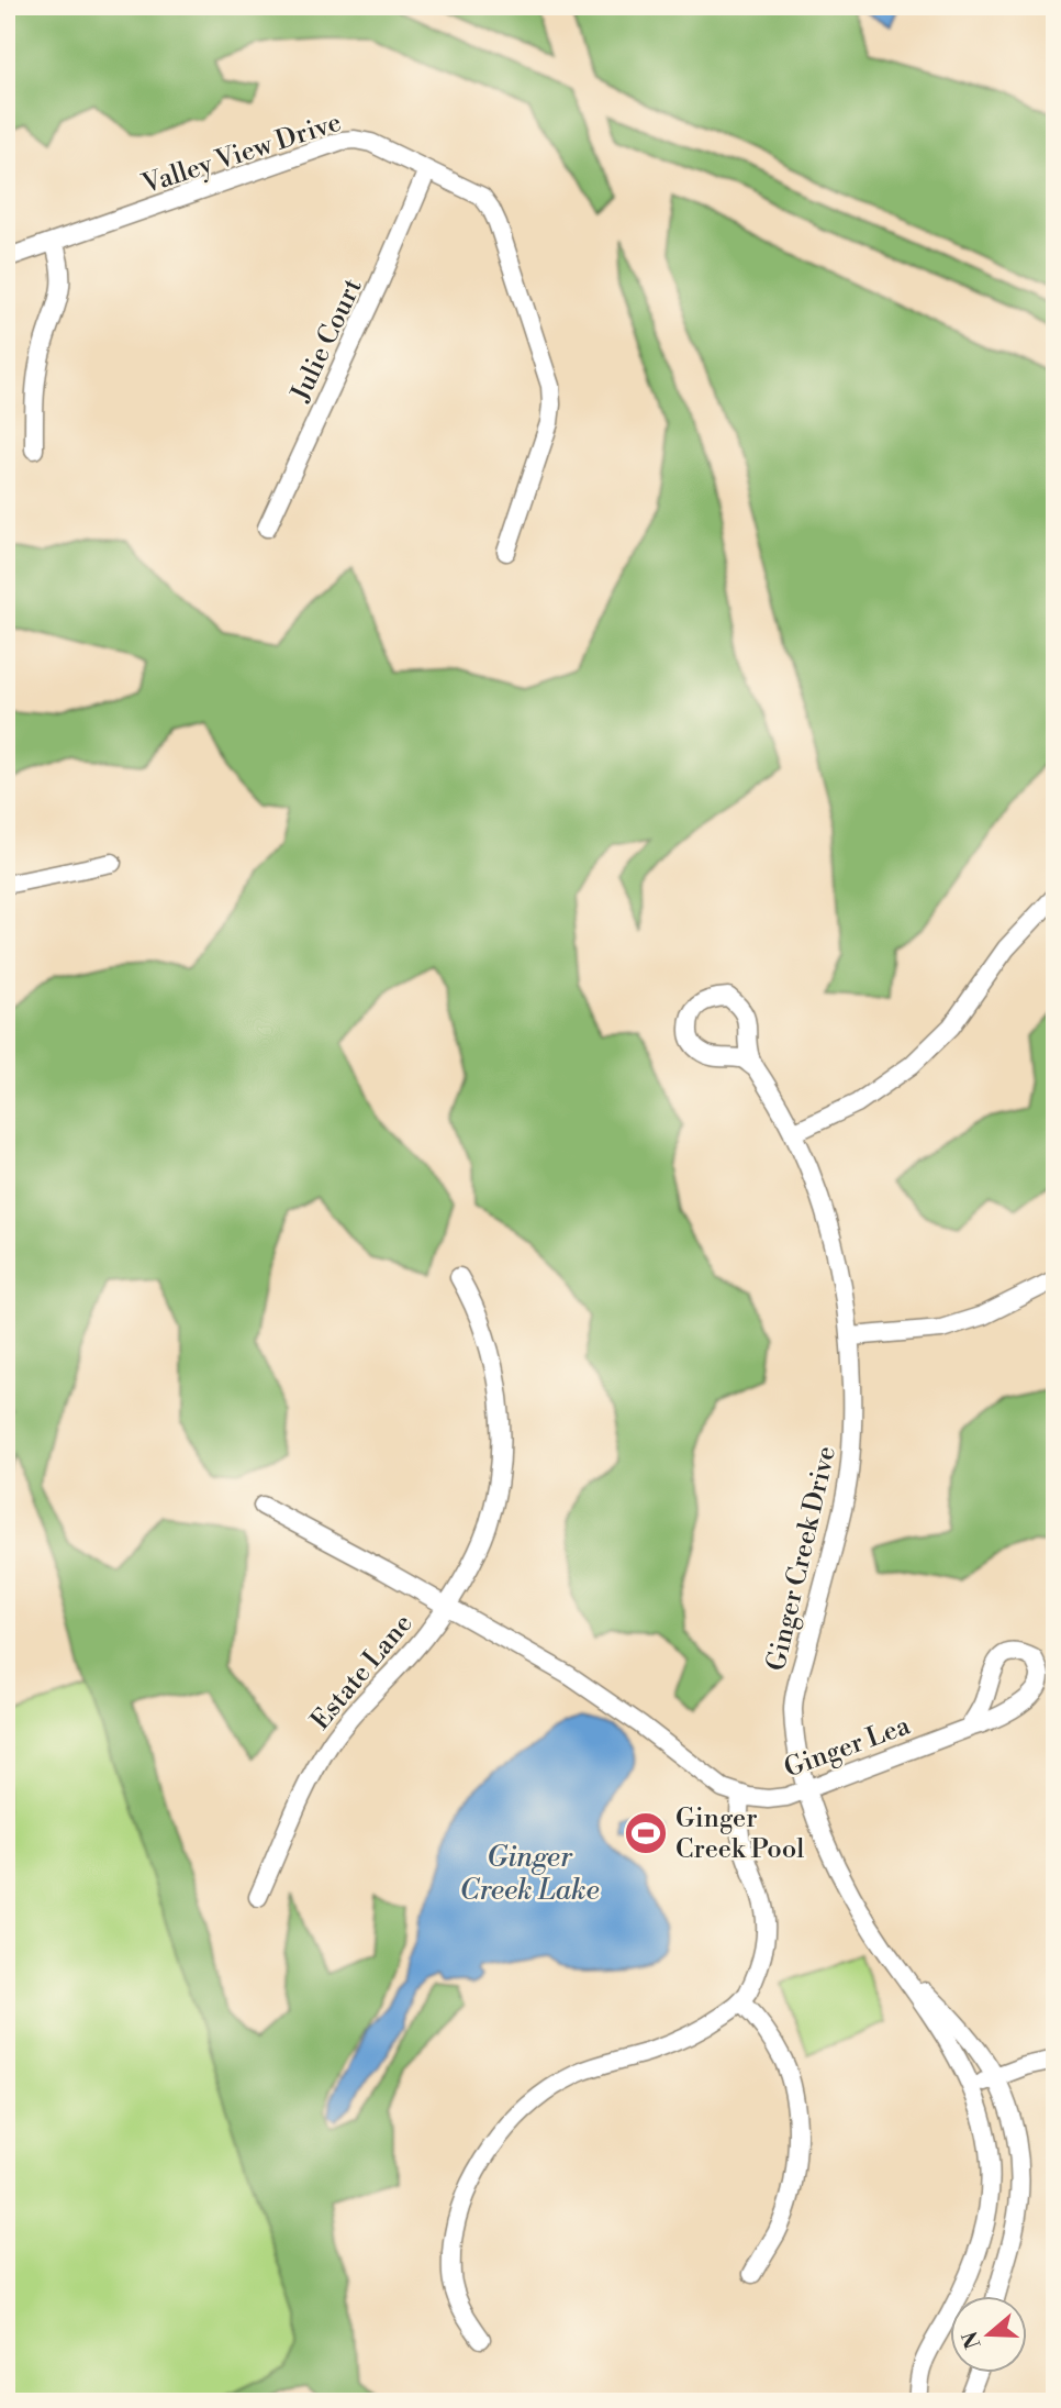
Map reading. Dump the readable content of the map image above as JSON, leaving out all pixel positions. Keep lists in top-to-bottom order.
{
  "streets": {
    "street": [
      "Valley View Drive",
      "Julie Court",
      "Ginger Creek Drive",
      "Estate Lane",
      "Ginger Lea"
    ]
  },
  "crossings": [
    ["Valley View Drive", "Julie Court"],
    ["Ginger Creek Drive", "Ginger Lea"]
  ],
  "water": ["Ginger Creek Lake"],
  "places": {
    "sports": ["Ginger Creek Pool"]
  },
  "north": "left"
}
